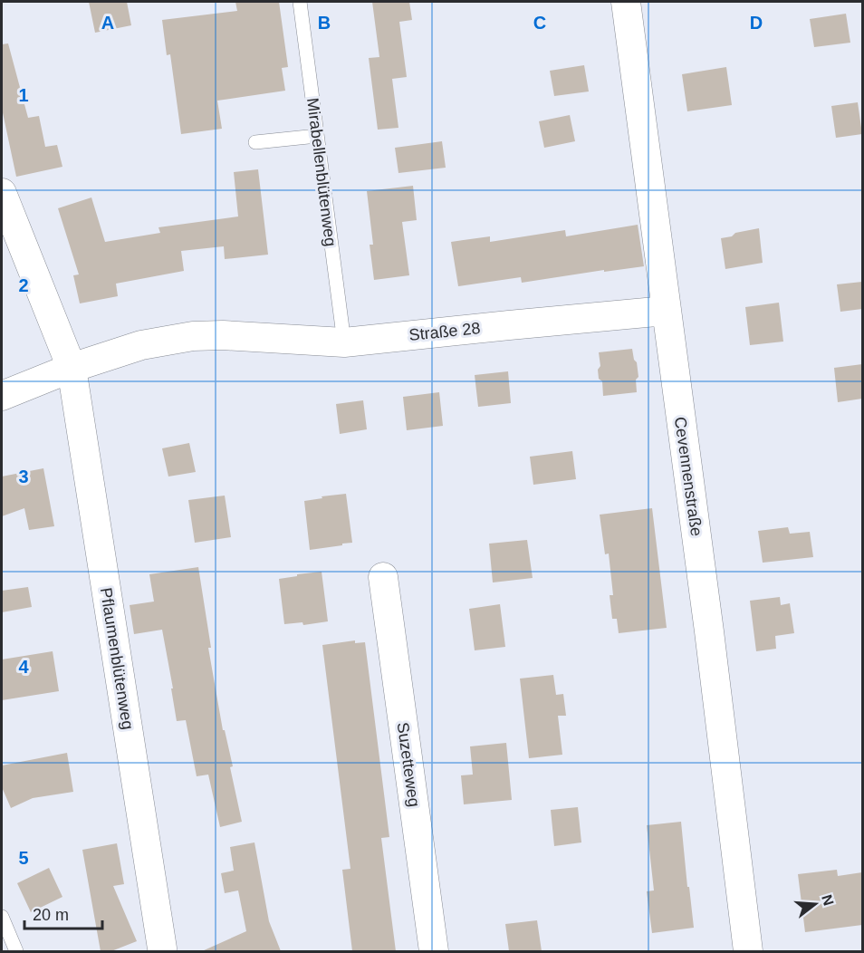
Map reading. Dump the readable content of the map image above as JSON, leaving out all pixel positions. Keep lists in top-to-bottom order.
{
  "streets": {
    "street": [
      "Straße 28",
      "Cevennenstraße",
      "Pflaumenblütenweg",
      "Suzetteweg"
    ],
    "lane": ["Mirabellenblütenweg"]
  },
  "crossings": [
    ["Mirabellenblütenweg", "Straße 28"],
    ["Straße 28", "Cevennenstraße"],
    ["Straße 28", "Pflaumenblütenweg"]
  ],
  "scale_bar": "20 m",
  "north": "right",
  "grid": {
    "columns": [
      "A",
      "B",
      "C",
      "D"
    ],
    "rows": [
      "1",
      "2",
      "3",
      "4",
      "5"
    ]
  }
}
